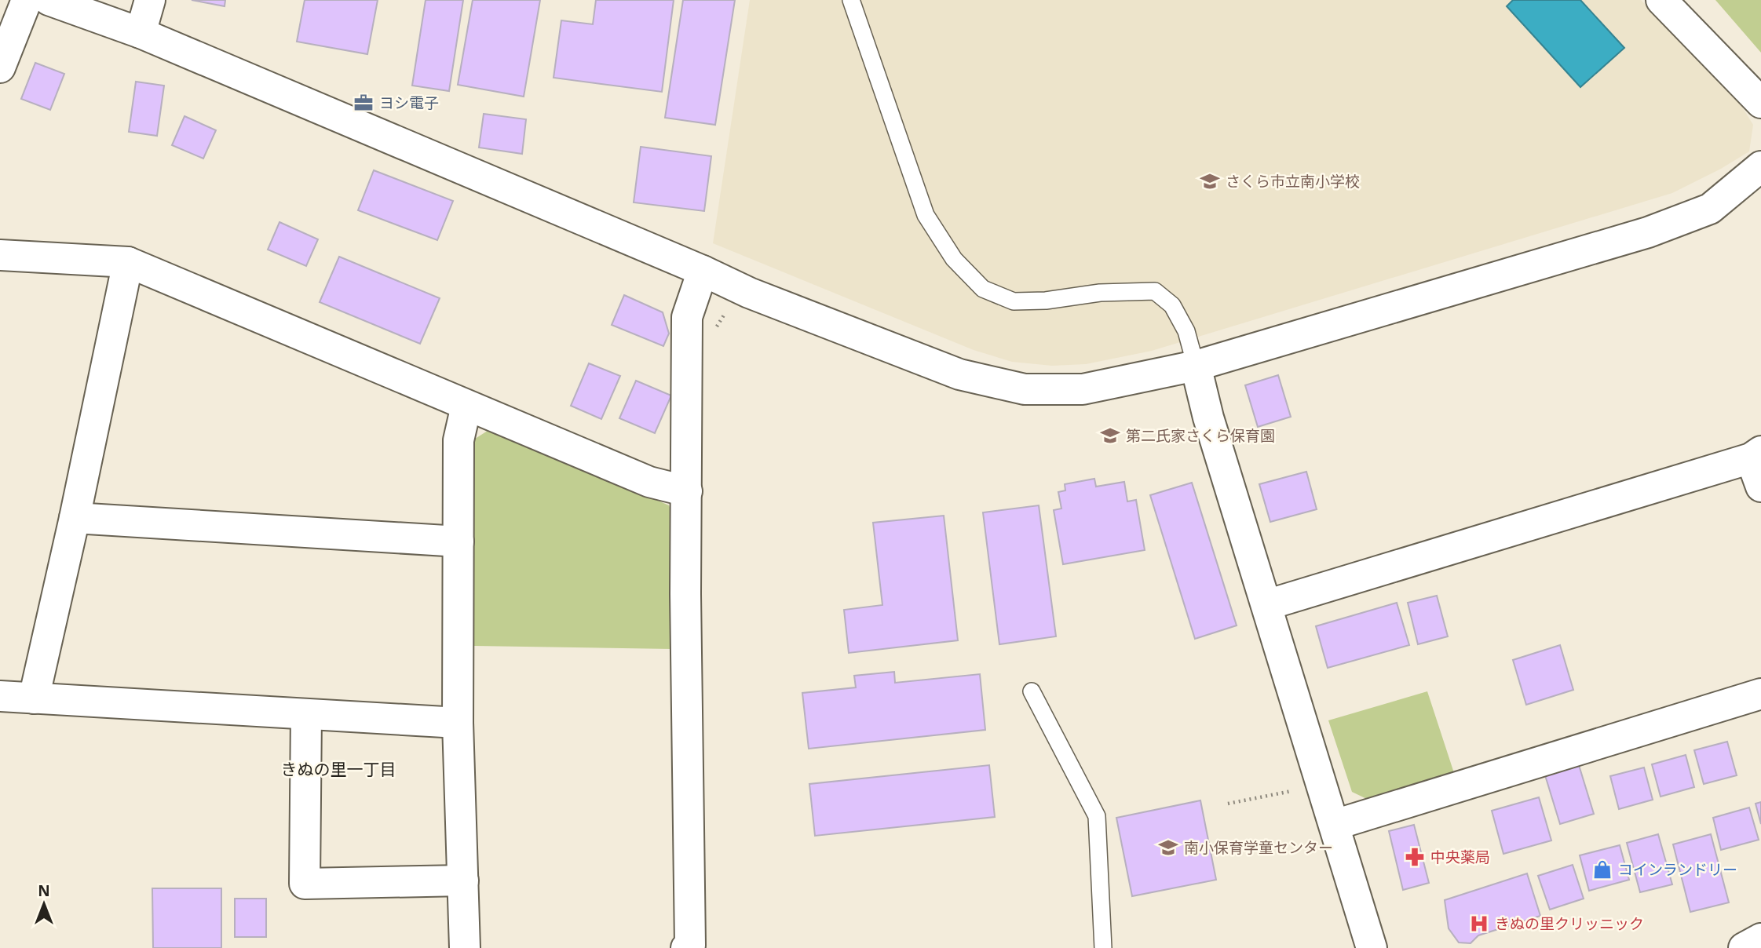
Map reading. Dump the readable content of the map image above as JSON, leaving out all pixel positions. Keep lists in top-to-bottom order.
{
  "districts": ["きぬの里一丁目"],
  "places": {
    "office": ["ヨシ電子"],
    "school or university": ["さくら市立南小学校", "第二氏家さくら保育園", "南小保育学童センター"],
    "pharmacy": ["中央薬局"],
    "shop": ["コインランドリー"],
    "hospital": ["きぬの里クリッニック"]
  },
  "north": "top"
}
